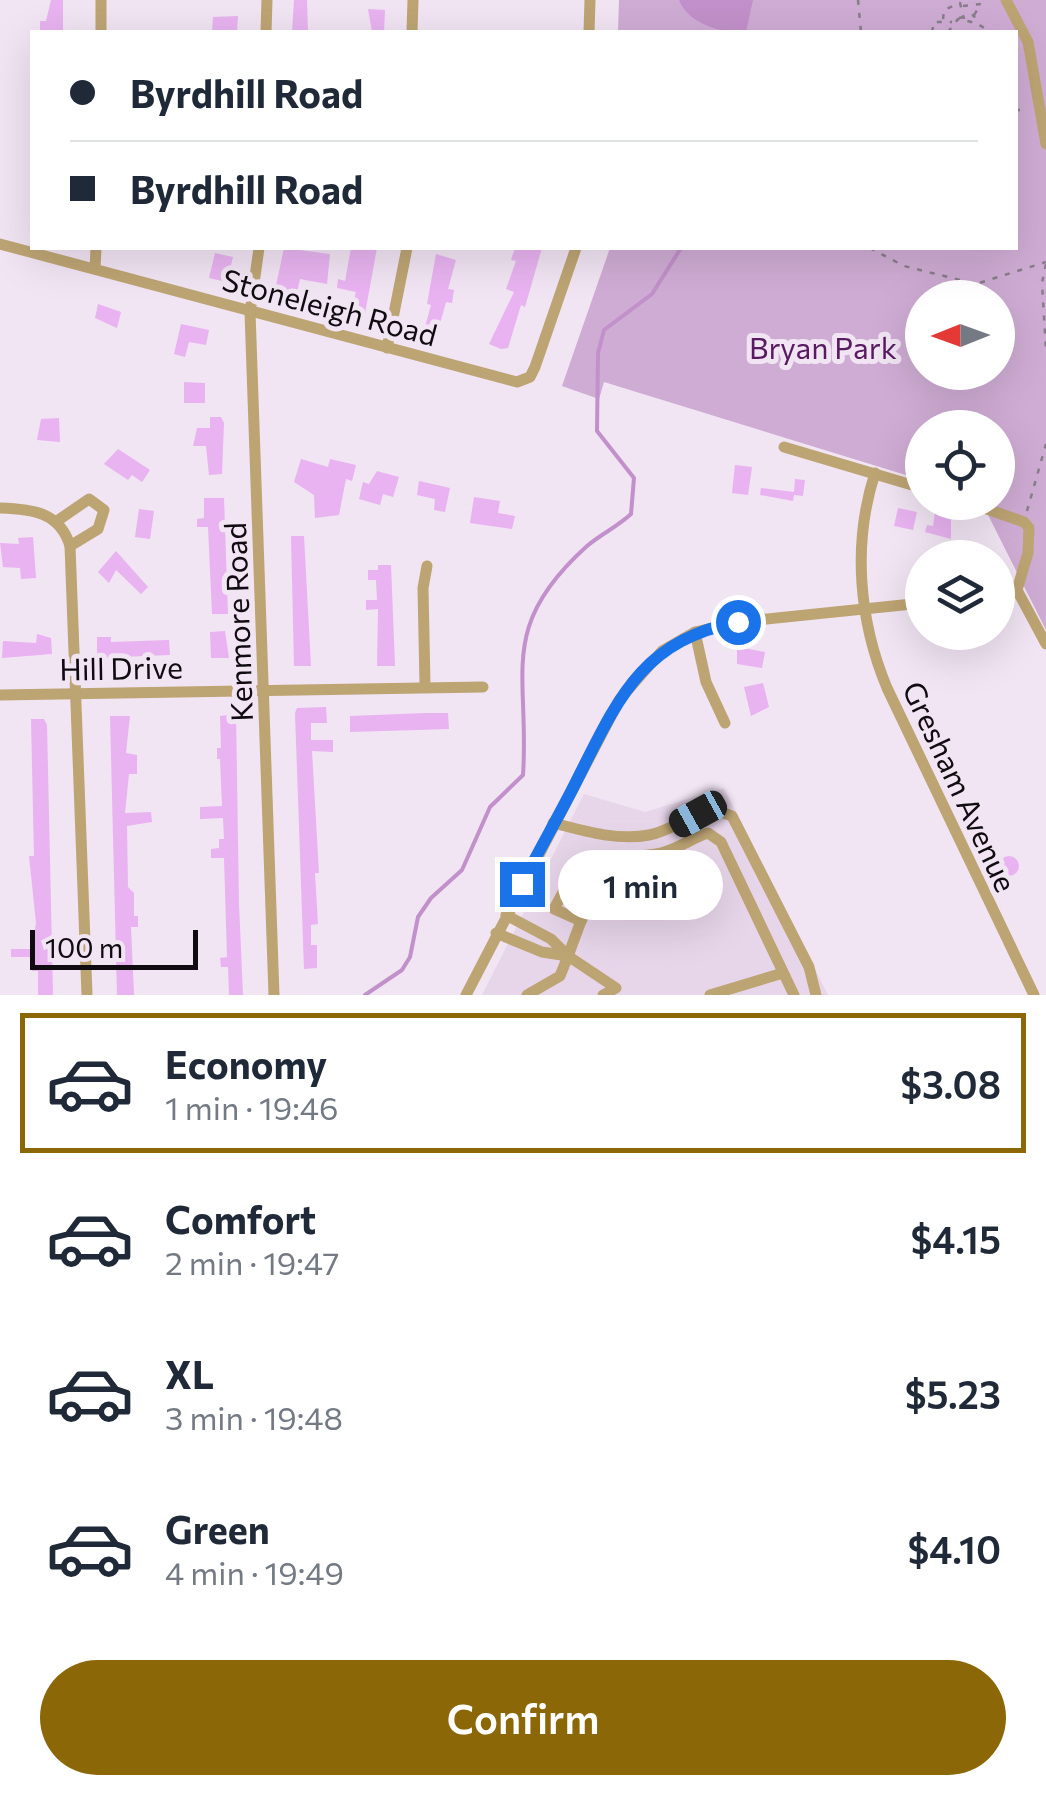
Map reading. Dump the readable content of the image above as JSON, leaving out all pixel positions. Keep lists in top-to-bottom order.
{
  "streets": {
    "street": [
      "Stoneleigh Road",
      "Kenmore Road",
      "Hill Drive",
      "Gresham Avenue"
    ]
  },
  "crossings": [
    ["Stoneleigh Road", "Kenmore Road"],
    ["Kenmore Road", "Hill Drive"]
  ],
  "parks": ["Bryan Park"],
  "scale_bar": "100 m",
  "north": "left",
  "page": {
    "banner": ["Byrdhill Road", "Byrdhill Road"],
    "bubble": "1 min",
    "scale": "100 m",
    "list": [
      {
        "name": "Economy",
        "note": "1 min · 19:46",
        "value": "$3.08"
      },
      {
        "name": "Comfort",
        "note": "2 min · 19:47",
        "value": "$4.15"
      },
      {
        "name": "XL",
        "note": "3 min · 19:48",
        "value": "$5.23"
      },
      {
        "name": "Green",
        "note": "4 min · 19:49",
        "value": "$4.10"
      }
    ],
    "buttons": "Confirm"
  }
}
